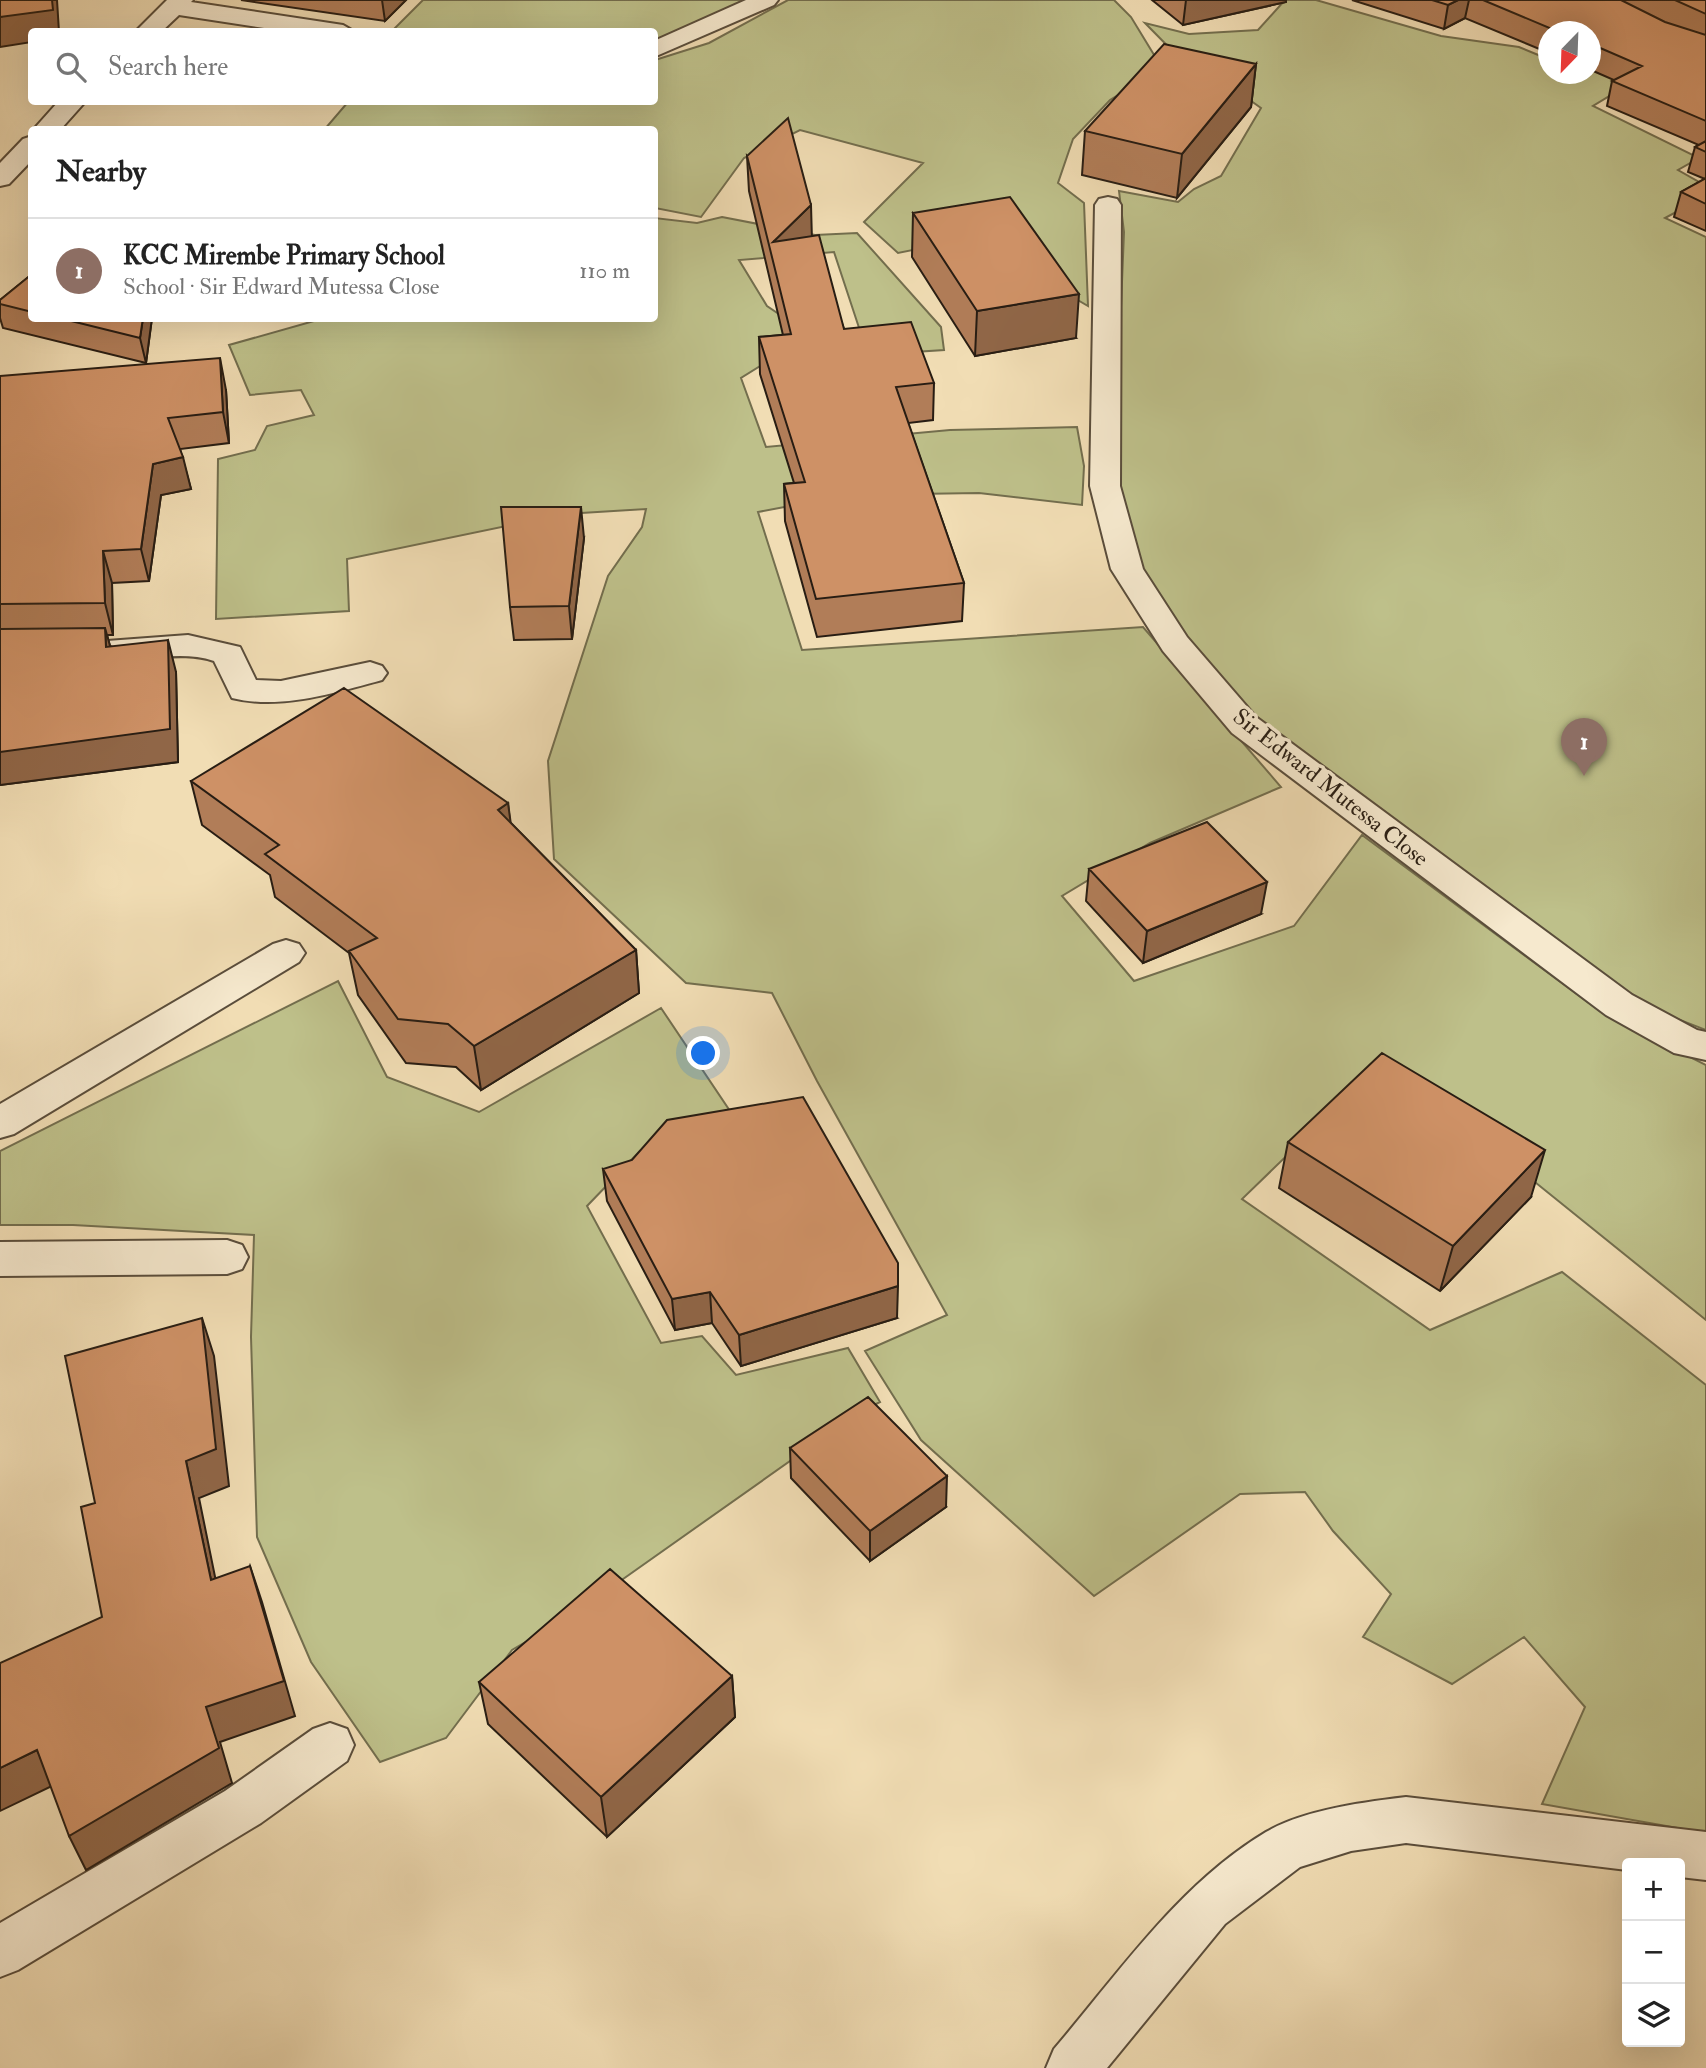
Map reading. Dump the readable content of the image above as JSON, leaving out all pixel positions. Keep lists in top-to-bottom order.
{
  "streets": {
    "street": ["Sir Edward Mutessa Close"]
  },
  "north": "bottom left",
  "page": {
    "search": "Search here",
    "heading": "Nearby",
    "list": [
      {
        "mark": "1",
        "name": "KCC Mirembe Primary School",
        "note": "School · Sir Edward Mutessa Close",
        "value": "110 m"
      }
    ],
    "pins": "1",
    "map_buttons": ["+", "−"]
  }
}
